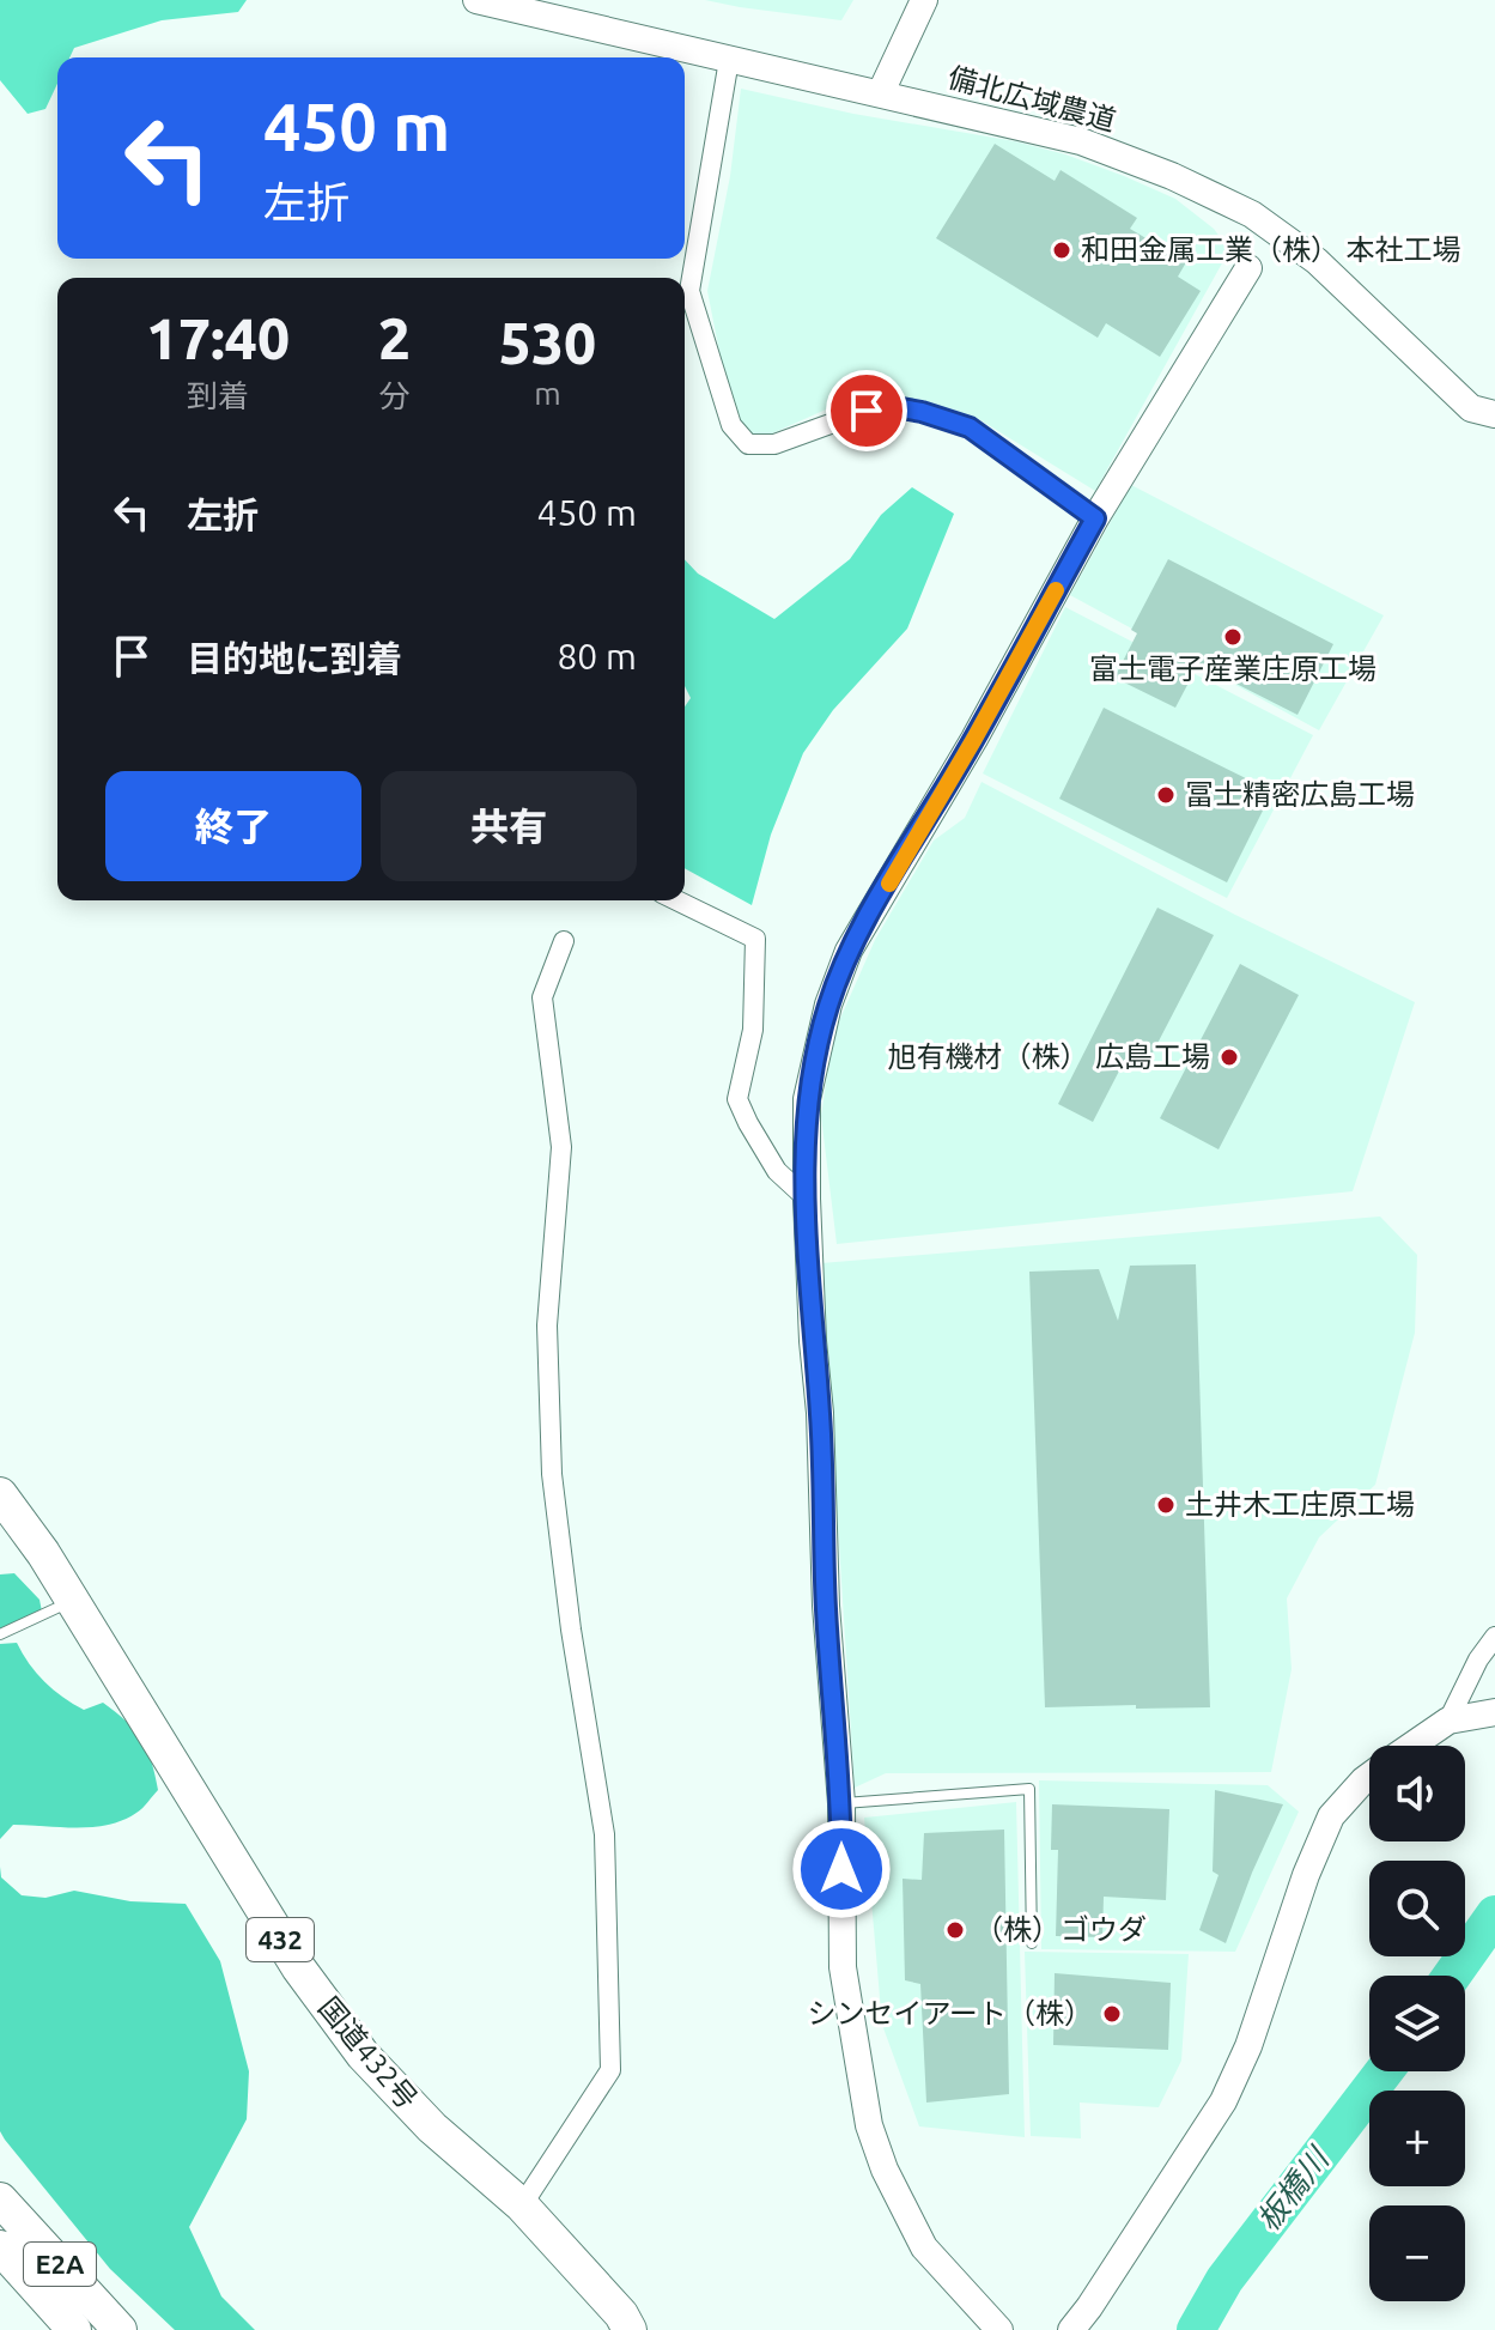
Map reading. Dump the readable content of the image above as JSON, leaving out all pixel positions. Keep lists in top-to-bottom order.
{
  "streets": {
    "highway": ["432", "国道432号", "E2A"],
    "street": ["備北広域農道"]
  },
  "water": ["板橋川"],
  "places": [
    "和田金属工業（株） 本社工場",
    "富士電子産業庄原工場",
    "冨士精密広島工場",
    "旭有機材（株） 広島工場",
    "土井木工庄原工場",
    "（株）ゴウダ",
    "シンセイアート（株）"
  ],
  "page": {
    "turn": ["450 m", "左折"],
    "eta": [
      "17:40",
      "到着",
      "2",
      "分",
      "530",
      "m"
    ],
    "list": [
      {
        "name": "左折",
        "value": "450 m"
      },
      {
        "name": "目的地に到着",
        "value": "80 m"
      }
    ],
    "buttons": ["終了", "共有"],
    "map_buttons": ["+", "−"]
  }
}
